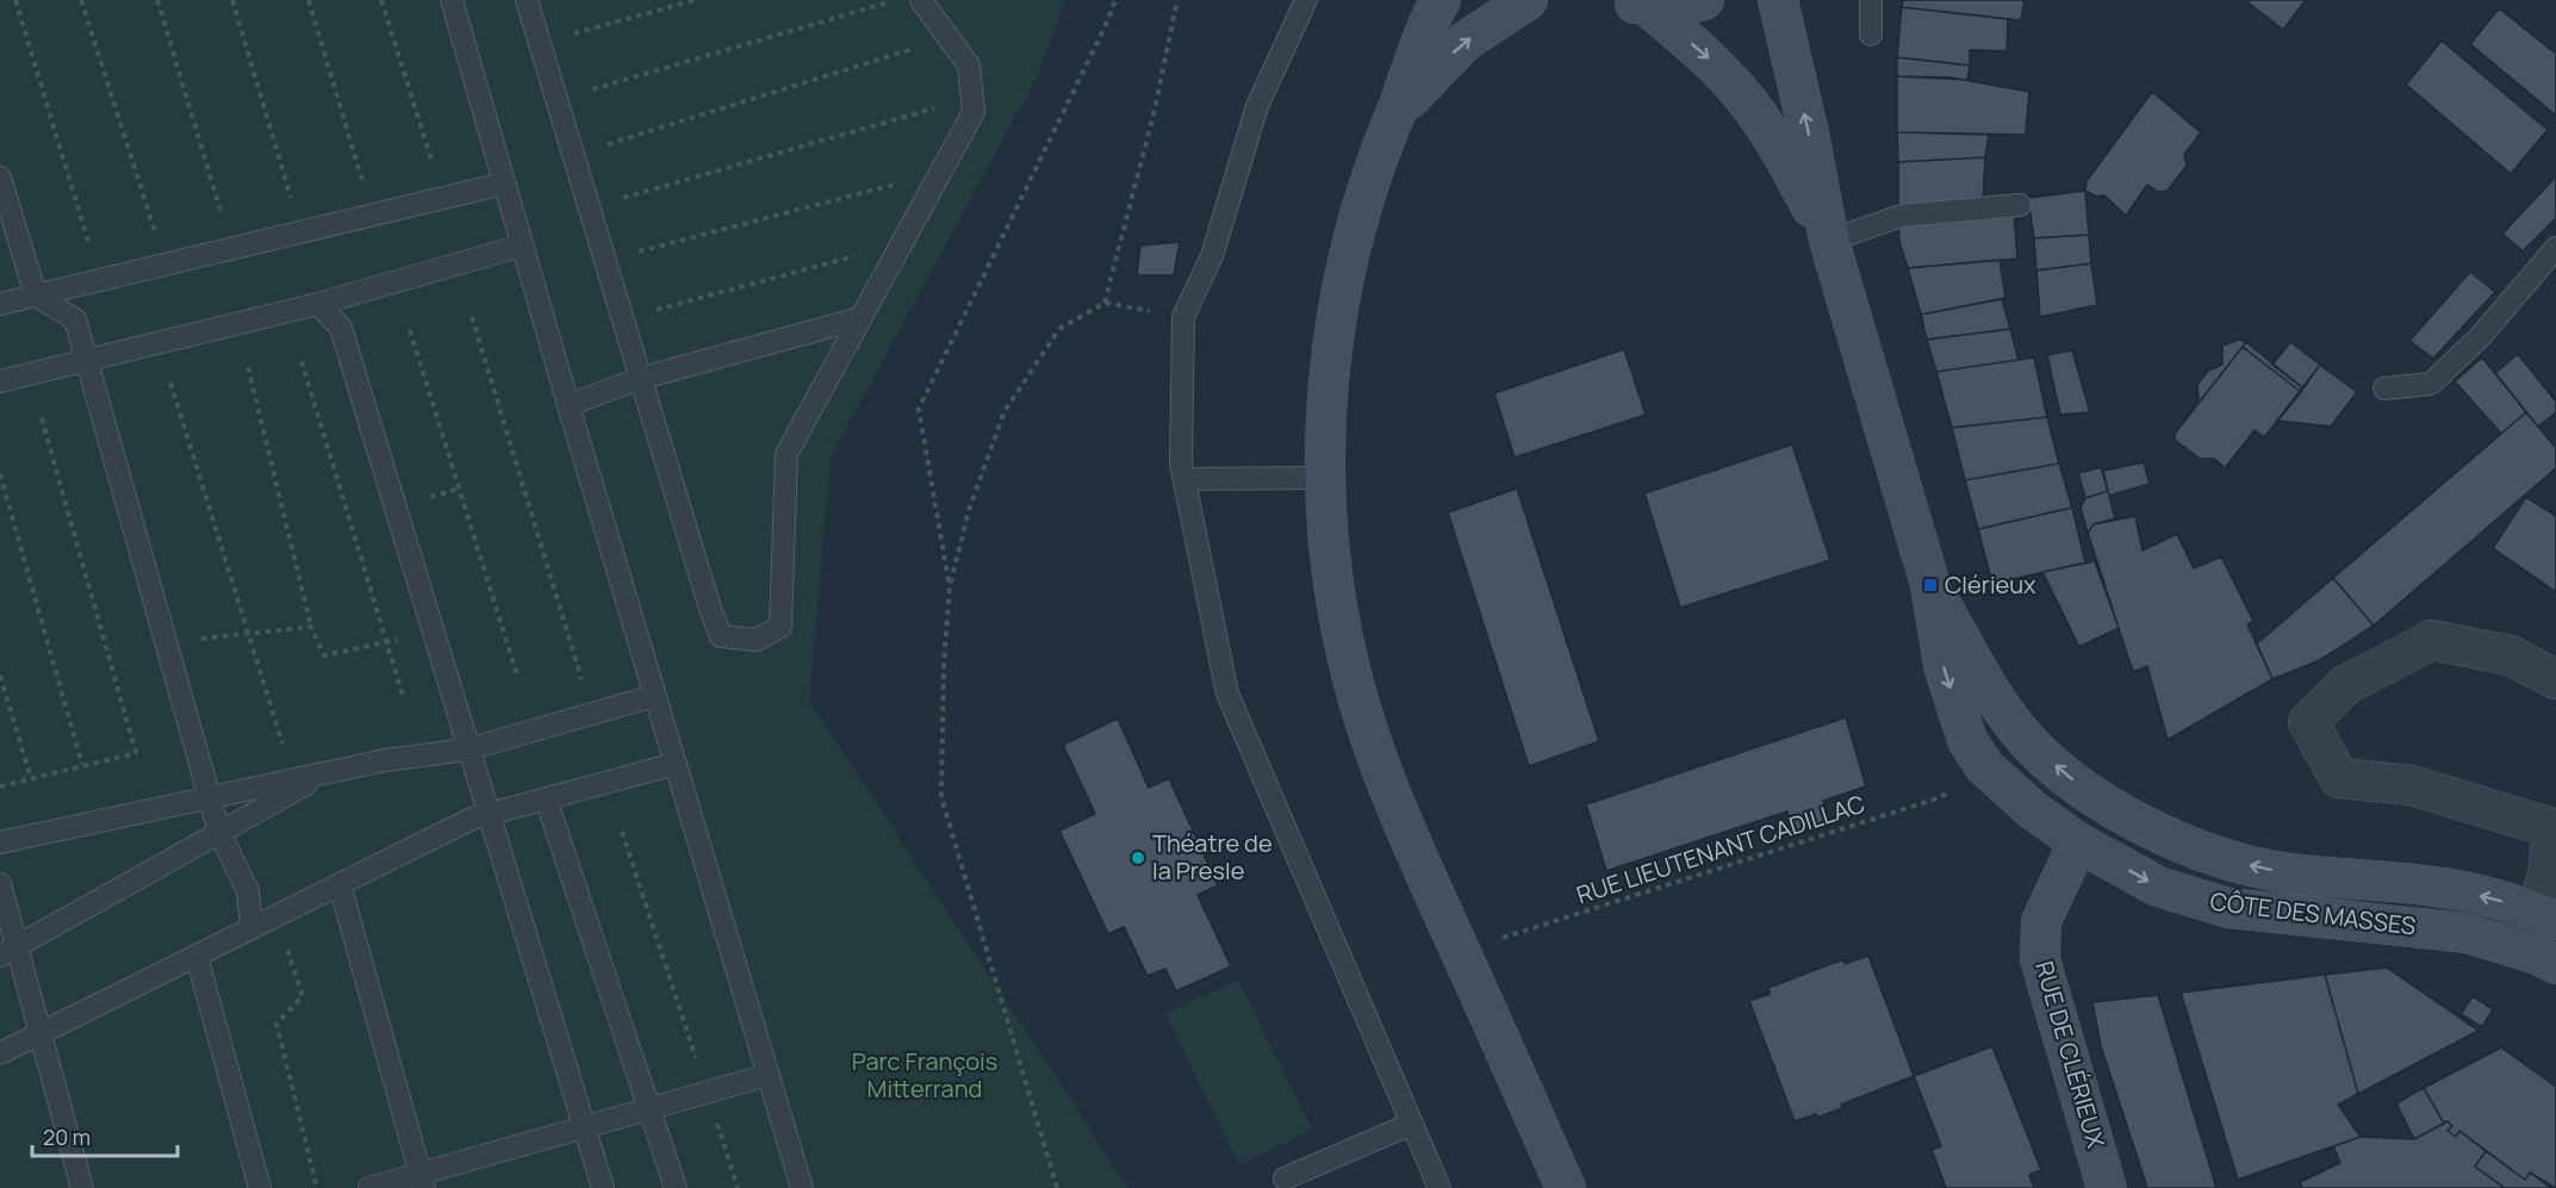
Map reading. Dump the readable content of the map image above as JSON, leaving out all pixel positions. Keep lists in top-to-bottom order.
{
  "streets": {
    "main road": ["CÔTE DES MASSES", "RUE DE CLÉRIEUX"],
    "path": ["RUE LIEUTENANT CADILLAC"]
  },
  "crossings": [
    ["RUE LIEUTENANT CADILLAC", "CÔTE DES MASSES"],
    ["CÔTE DES MASSES", "RUE DE CLÉRIEUX"]
  ],
  "parks": ["Parc François Mitterrand"],
  "places": {
    "transit": ["Clérieux"],
    "other": ["Théatre de la Presle"]
  },
  "scale_bar": "20 m"
}
